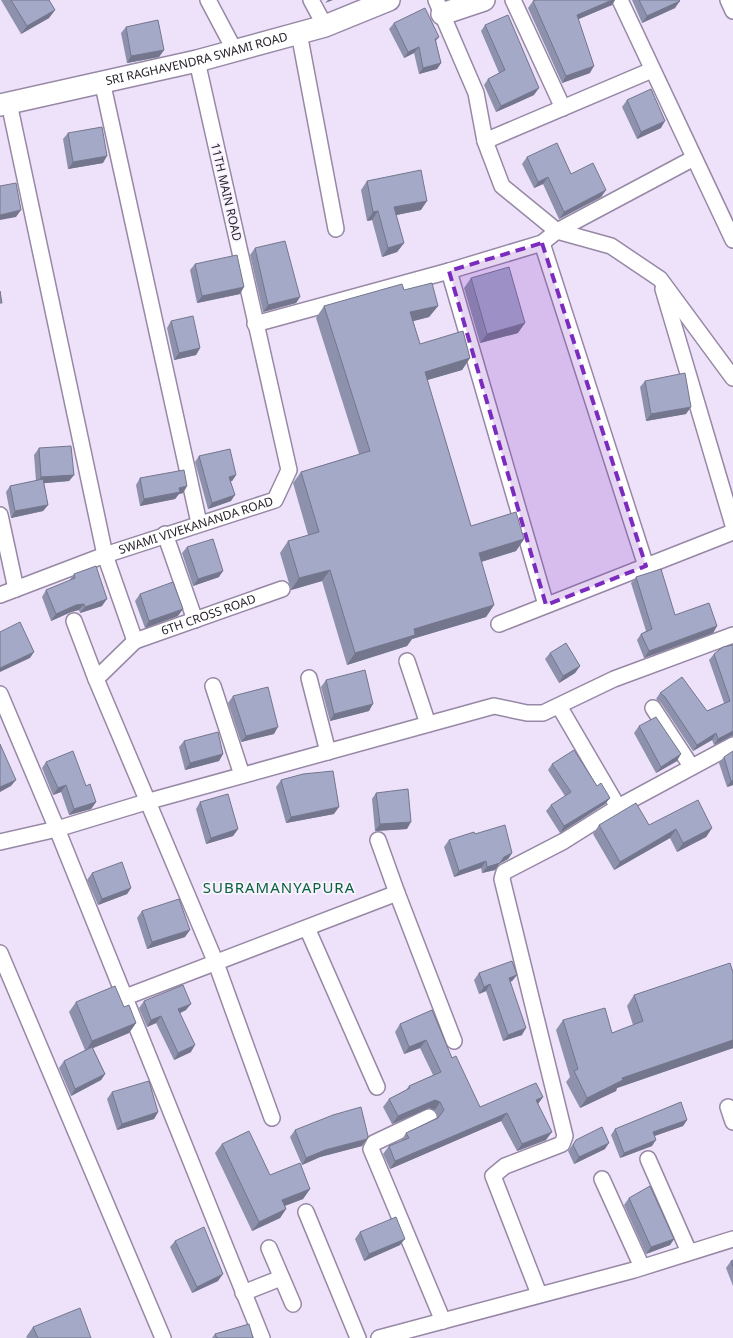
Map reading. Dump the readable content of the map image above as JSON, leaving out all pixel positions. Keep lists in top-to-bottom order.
{
  "streets": {
    "street": [
      "SRI RAGHAVENDRA SWAMI ROAD",
      "11TH MAIN ROAD",
      "SWAMI VIVEKANANDA ROAD",
      "6TH CROSS ROAD"
    ]
  },
  "crossings": [
    ["SRI RAGHAVENDRA SWAMI ROAD", "11TH MAIN ROAD"],
    ["11TH MAIN ROAD", "SWAMI VIVEKANANDA ROAD"]
  ],
  "districts": ["SUBRAMANYAPURA"]
}
